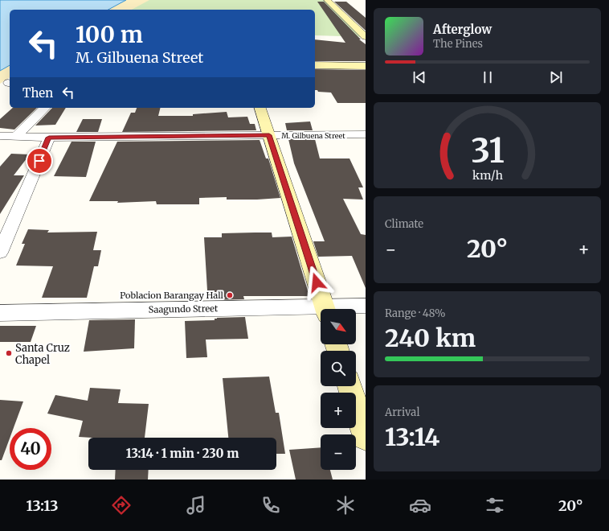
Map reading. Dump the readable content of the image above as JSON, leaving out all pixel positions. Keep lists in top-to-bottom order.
{
  "streets": {
    "street": ["M. Gilbuena Street", "Saagundo Street"]
  },
  "places": ["Poblacion Barangay Hall", "Santa Cruz Chapel"],
  "north": "bottom right",
  "page": {
    "turn": ["100 m", "M. Gilbuena Street"],
    "song": ["Afterglow", "The Pines"],
    "then": "Then",
    "tile": [
      "Climate",
      ["Range · 48%", "240 km"],
      ["Arrival", "13:14"]
    ],
    "heat": ["−", "20°", "+"],
    "map_buttons": ["+", "−"],
    "limit": "40",
    "trip": "13:14 · 1 min · 230 m",
    "tabs": ["13:13", "20°"],
    "gauge": ["31", "km/h"]
  }
}
